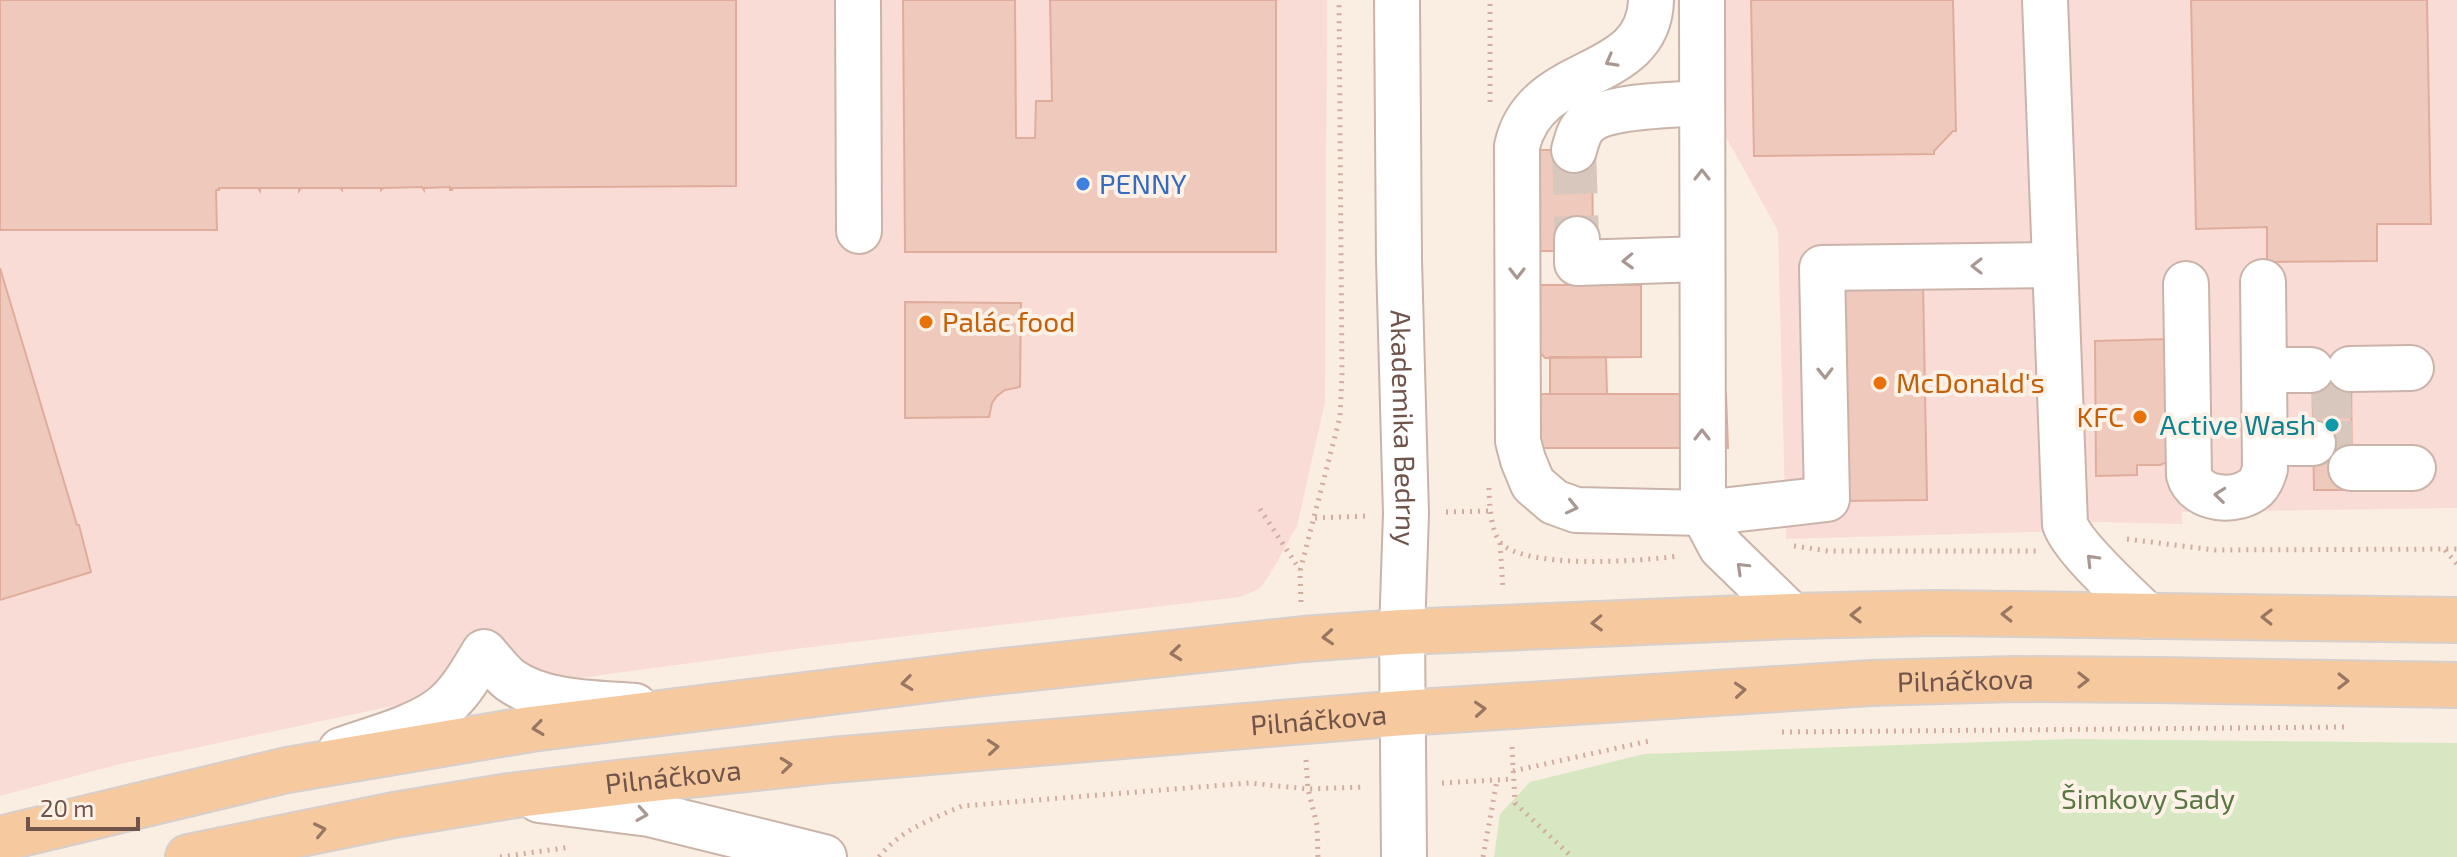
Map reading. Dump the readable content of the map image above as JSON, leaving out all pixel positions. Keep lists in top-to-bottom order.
{
  "streets": {
    "main road": ["Pilnáčkova"],
    "street": ["Akademika Bedrny"]
  },
  "crossings": [
    ["Akademika Bedrny", "Pilnáčkova"]
  ],
  "parks": ["Šimkovy Sady"],
  "places": [
    "PENNY",
    "Palác food",
    "McDonald's",
    "KFC",
    "Active Wash"
  ],
  "scale_bar": "20 m"
}
